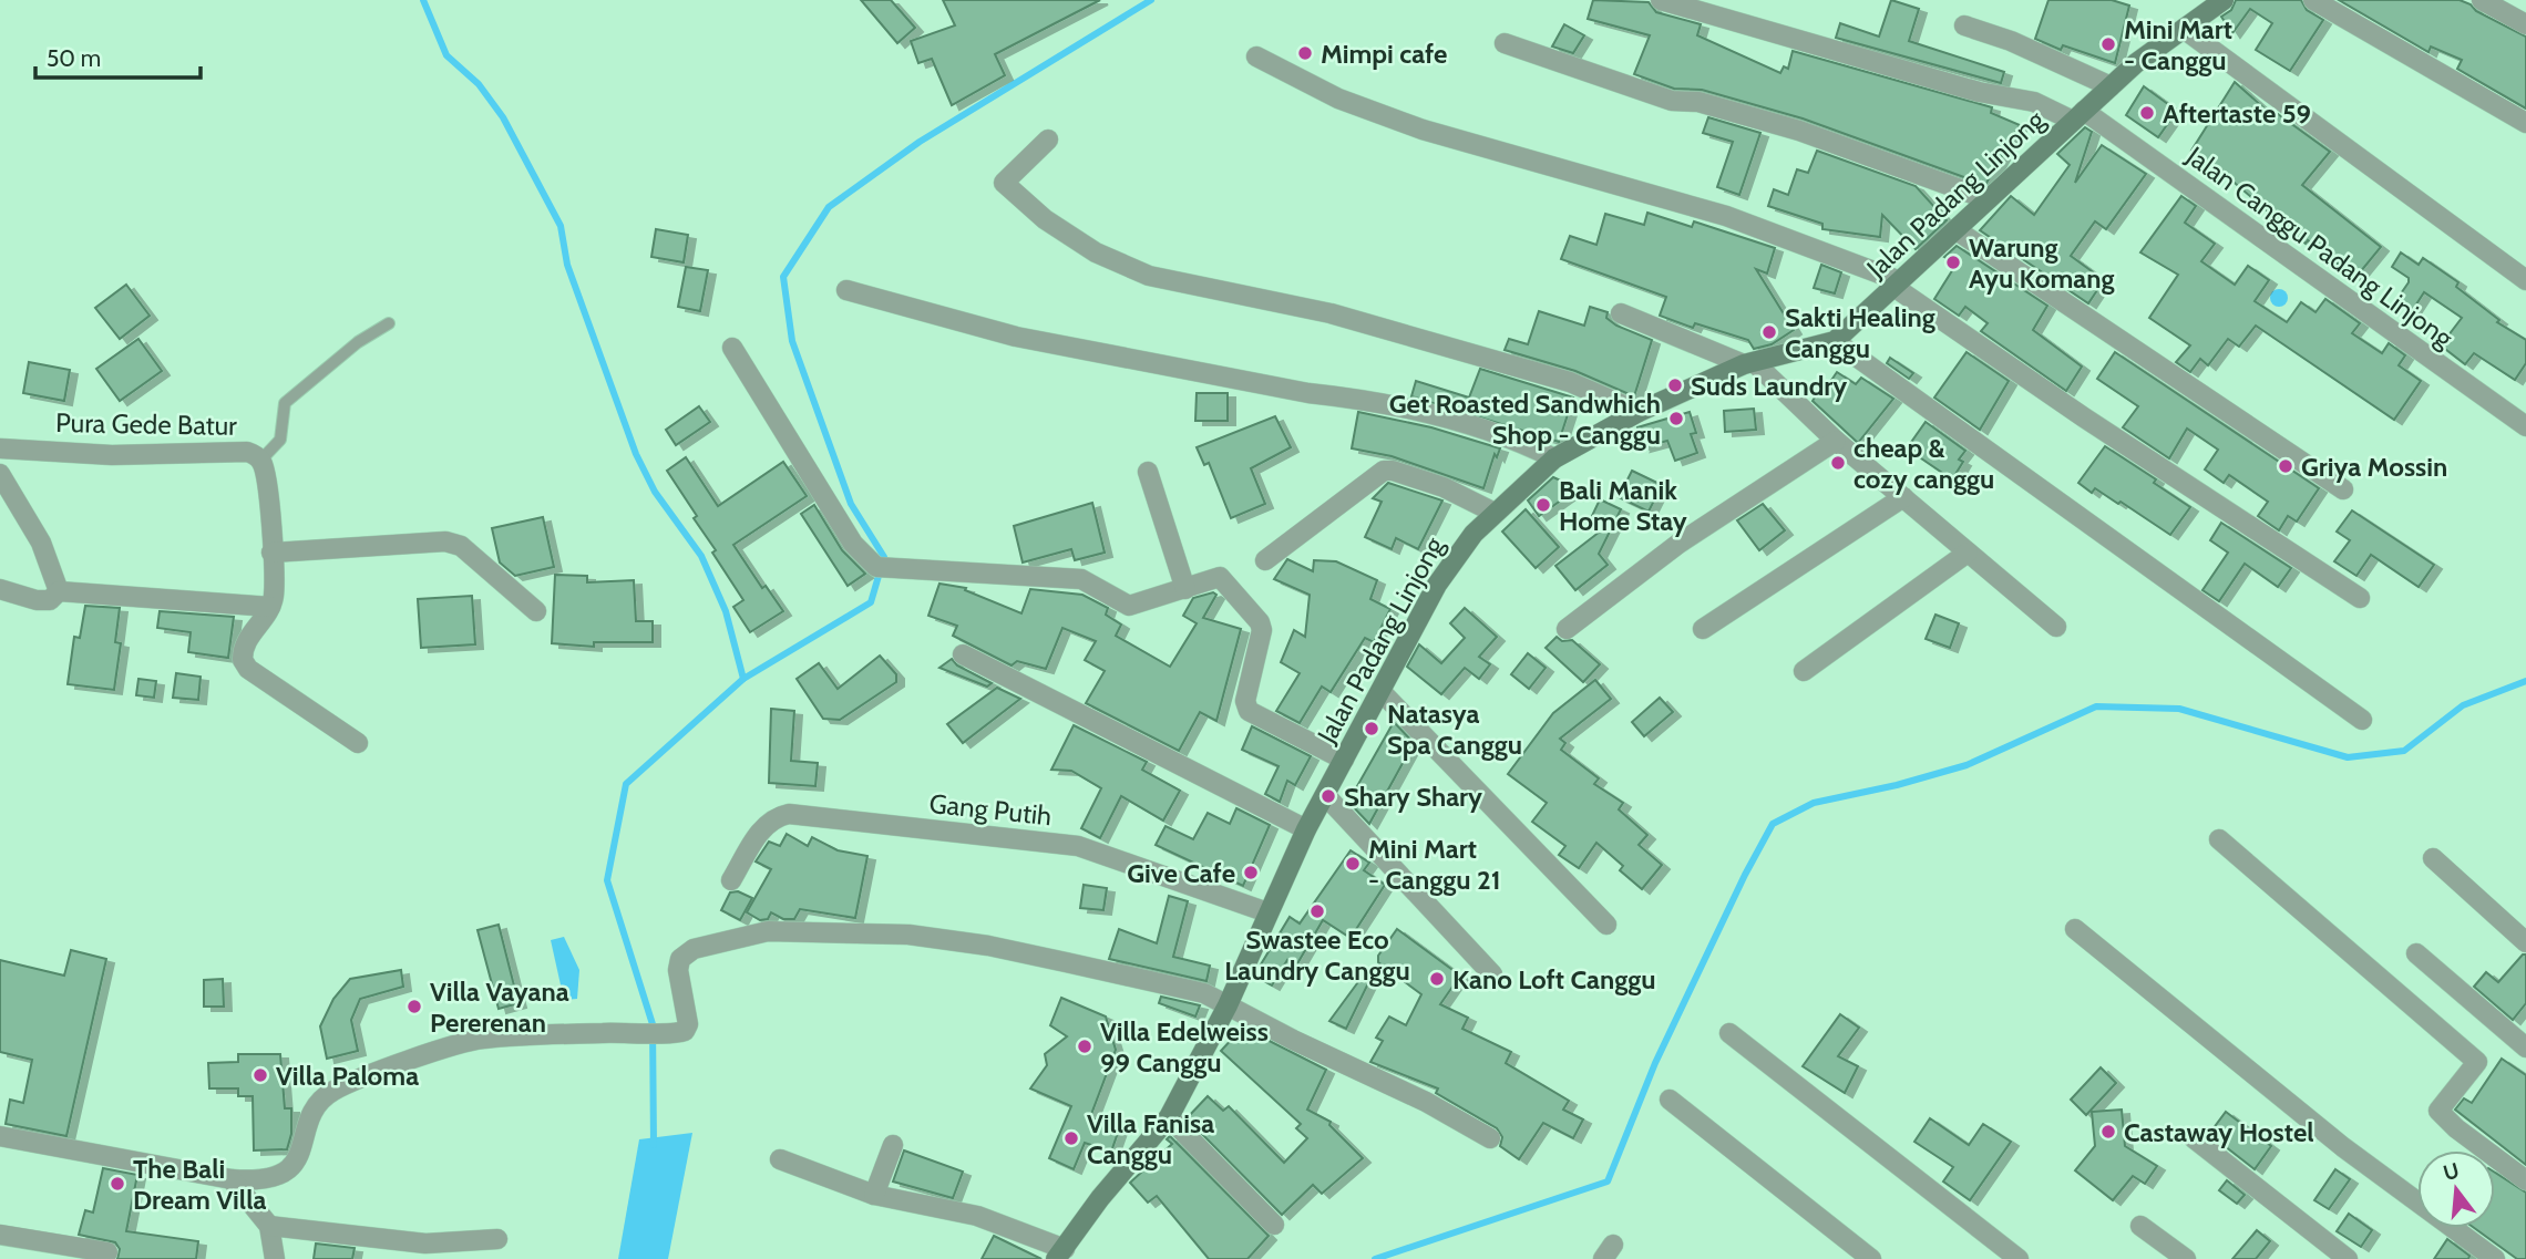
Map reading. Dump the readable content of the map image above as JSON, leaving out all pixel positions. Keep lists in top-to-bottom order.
{
  "streets": {
    "street": [
      "Jalan Padang Linjong",
      "Jalan Canggu Padang Linjong",
      "Pura Gede Batur",
      "Gang Putih"
    ]
  },
  "crossings": [
    ["Jalan Padang Linjong", "Jalan Canggu Padang Linjong"],
    ["Jalan Padang Linjong", "Gang Putih"]
  ],
  "places": [
    "Mini Mart - Canggu",
    "Mimpi cafe",
    "Aftertaste 59",
    "Warung Ayu Komang",
    "Sakti Healing Canggu",
    "Suds Laundry",
    "Get Roasted Sandwhich Shop - Canggu",
    "cheap & cozy canggu",
    "Griya Mossin",
    "Bali Manik Home Stay",
    "Natasya Spa Canggu",
    "Shary Shary",
    "Mini Mart - Canggu 21",
    "Give Cafe",
    "Swastee Eco Laundry Canggu",
    "Kano Loft Canggu",
    "Villa Vayana Pererenan",
    "Villa Edelweiss 99 Canggu",
    "Villa Paloma",
    "Castaway Hostel",
    "Villa Fanisa Canggu",
    "The Bali Dream Villa"
  ],
  "scale_bar": "50 m",
  "north": "top"
}
